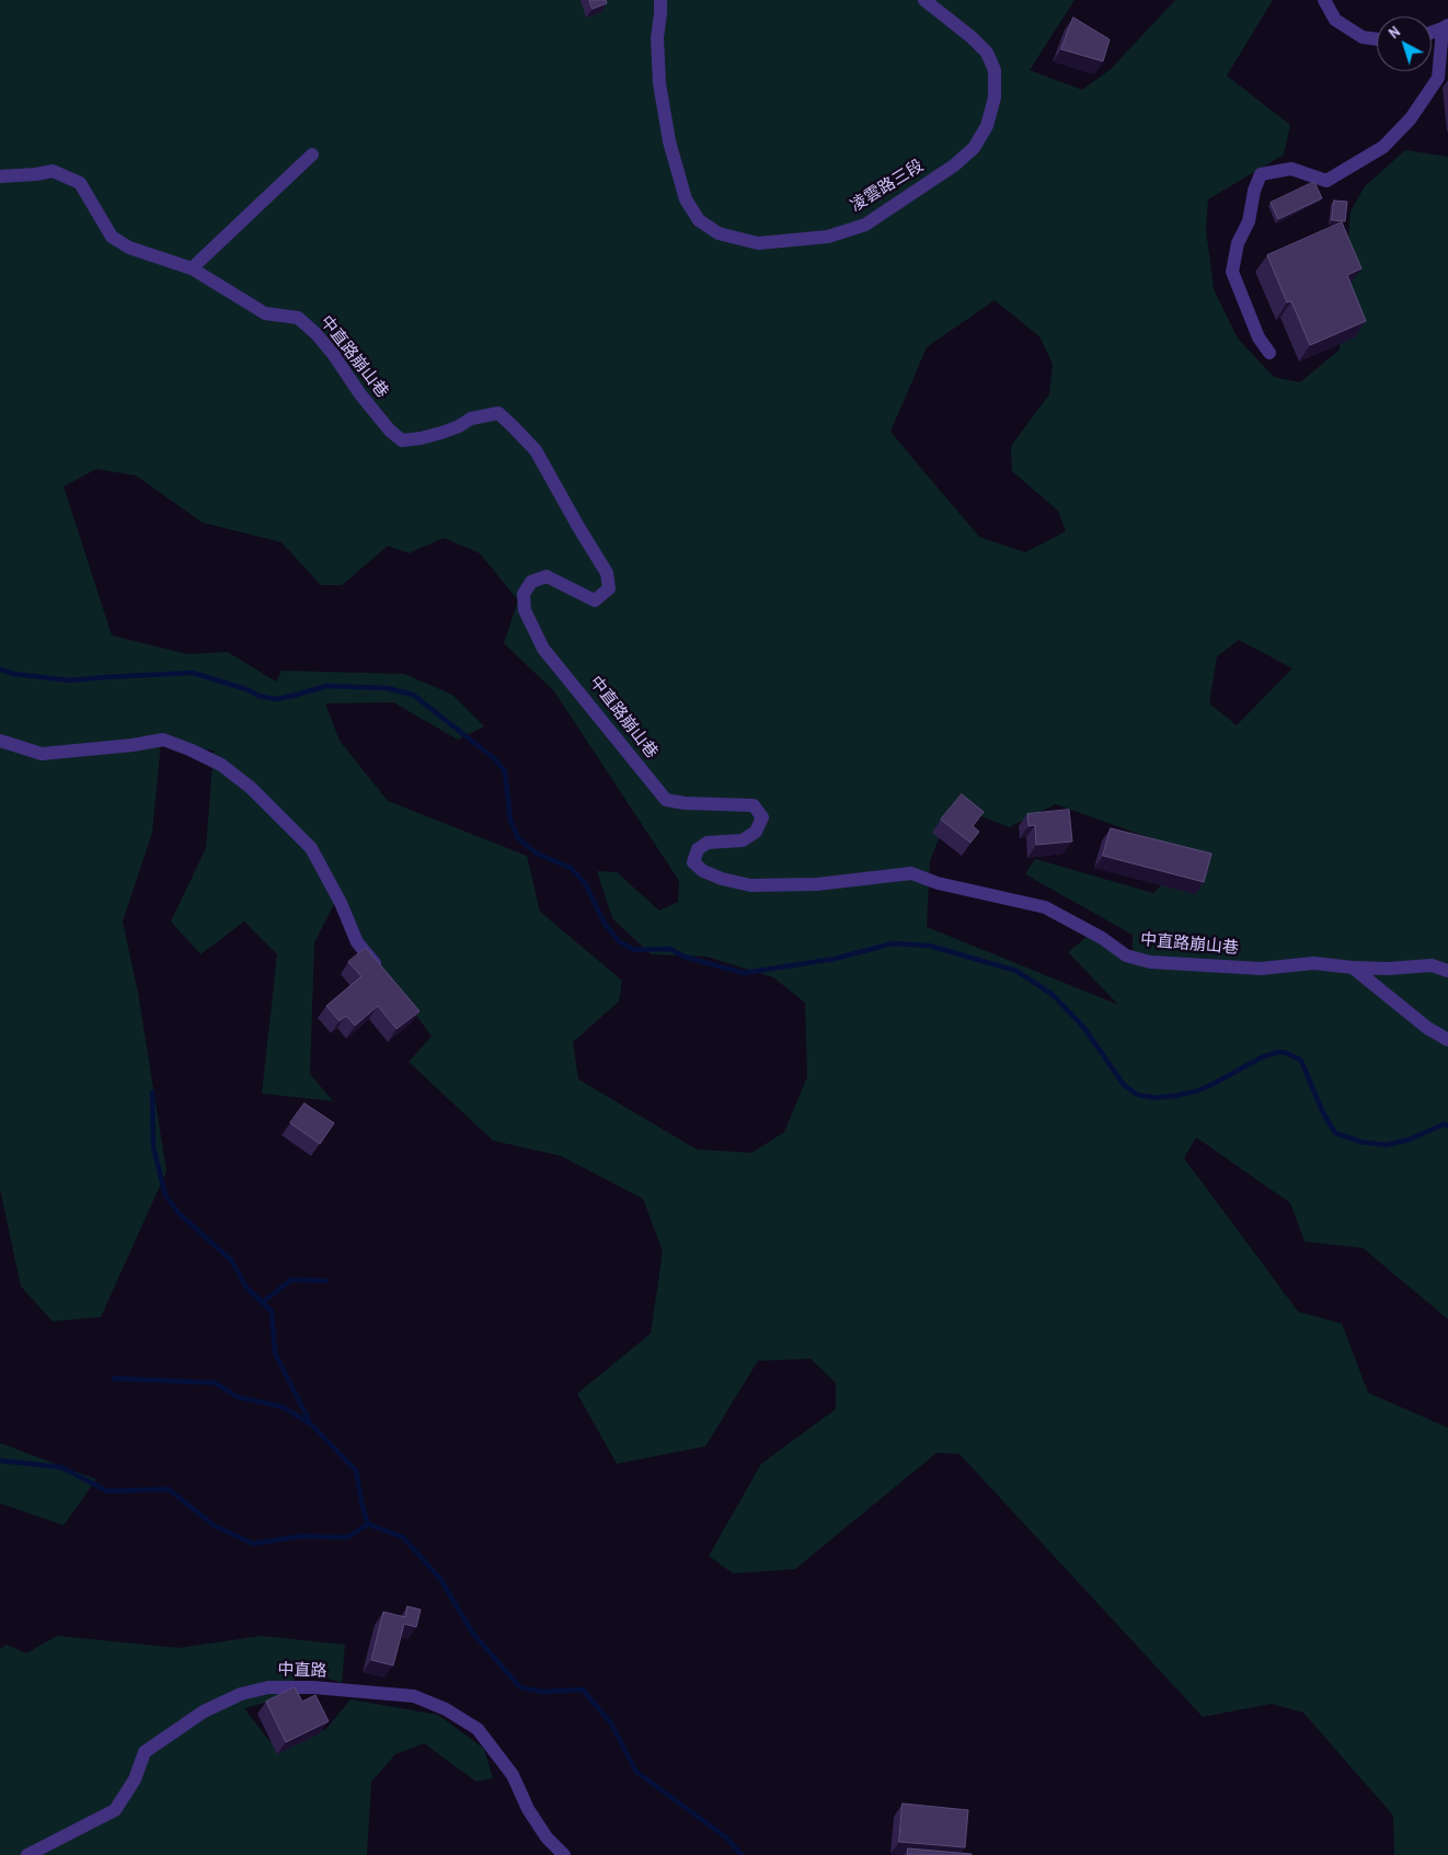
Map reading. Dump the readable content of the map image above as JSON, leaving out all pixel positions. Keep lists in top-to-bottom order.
{
  "streets": {
    "street": ["凌雲路三段", "中直路崩山巷", "中直路"]
  },
  "north": "top left"
}
